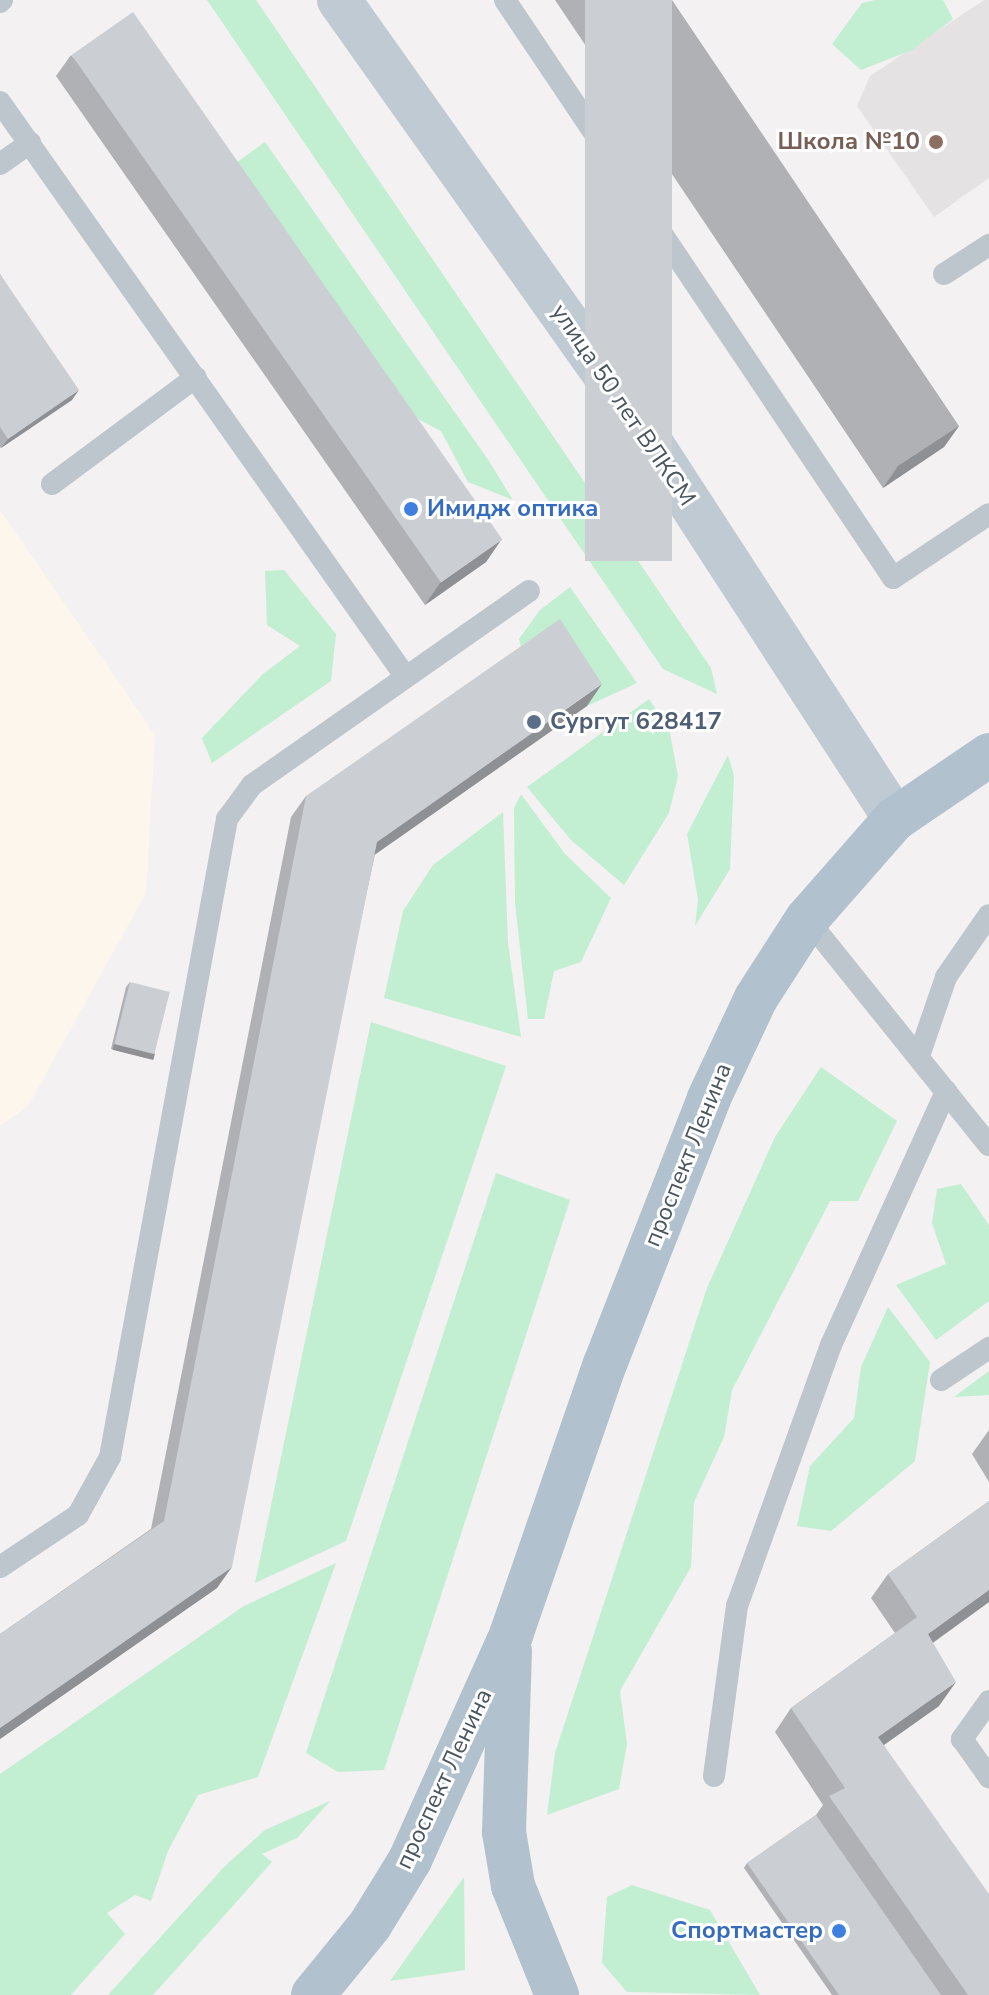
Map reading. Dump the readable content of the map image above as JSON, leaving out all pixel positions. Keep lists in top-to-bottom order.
{
  "streets": {
    "main road": ["улица 50 лет ВЛКСМ", "проспект Ленина"]
  },
  "crossings": [
    ["улица 50 лет ВЛКСМ", "проспект Ленина"]
  ],
  "places": [
    "Школа №10",
    "Имидж оптика",
    "Сургут 628417",
    "Спортмастер"
  ]
}
